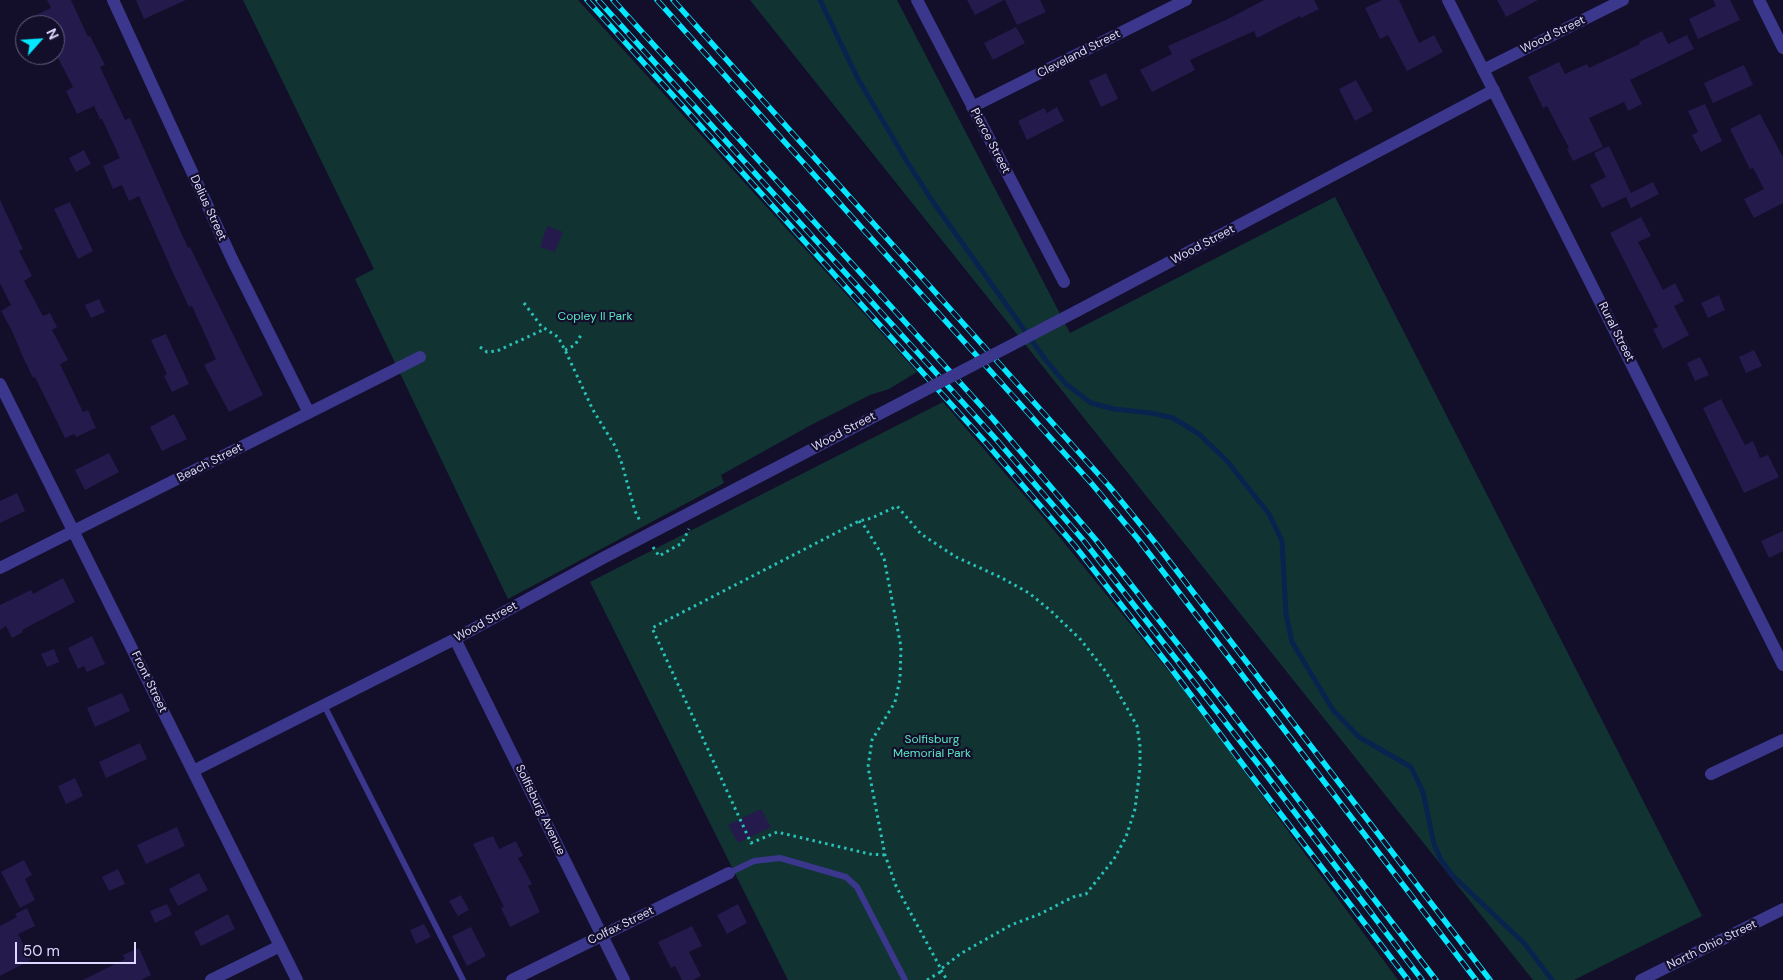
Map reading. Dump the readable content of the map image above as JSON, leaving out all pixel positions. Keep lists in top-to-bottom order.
{
  "streets": {
    "street": [
      "Wood Street",
      "Cleveland Street",
      "Pierce Street",
      "Delius Street",
      "Rural Street",
      "Beach Street",
      "Front Street",
      "Solfisburg Avenue",
      "Colfax Street",
      "North Ohio Street"
    ]
  },
  "crossings": [
    ["Wood Street", "Rural Street"],
    ["Wood Street", "Front Street"],
    ["Wood Street", "Solfisburg Avenue"],
    ["Cleveland Street", "Pierce Street"],
    ["Delius Street", "Beach Street"],
    ["Beach Street", "Front Street"],
    ["Solfisburg Avenue", "Colfax Street"]
  ],
  "parks": ["Copley II Park", "Solfisburg Memorial Park"],
  "scale_bar": "50 m",
  "north": "top right"
}
